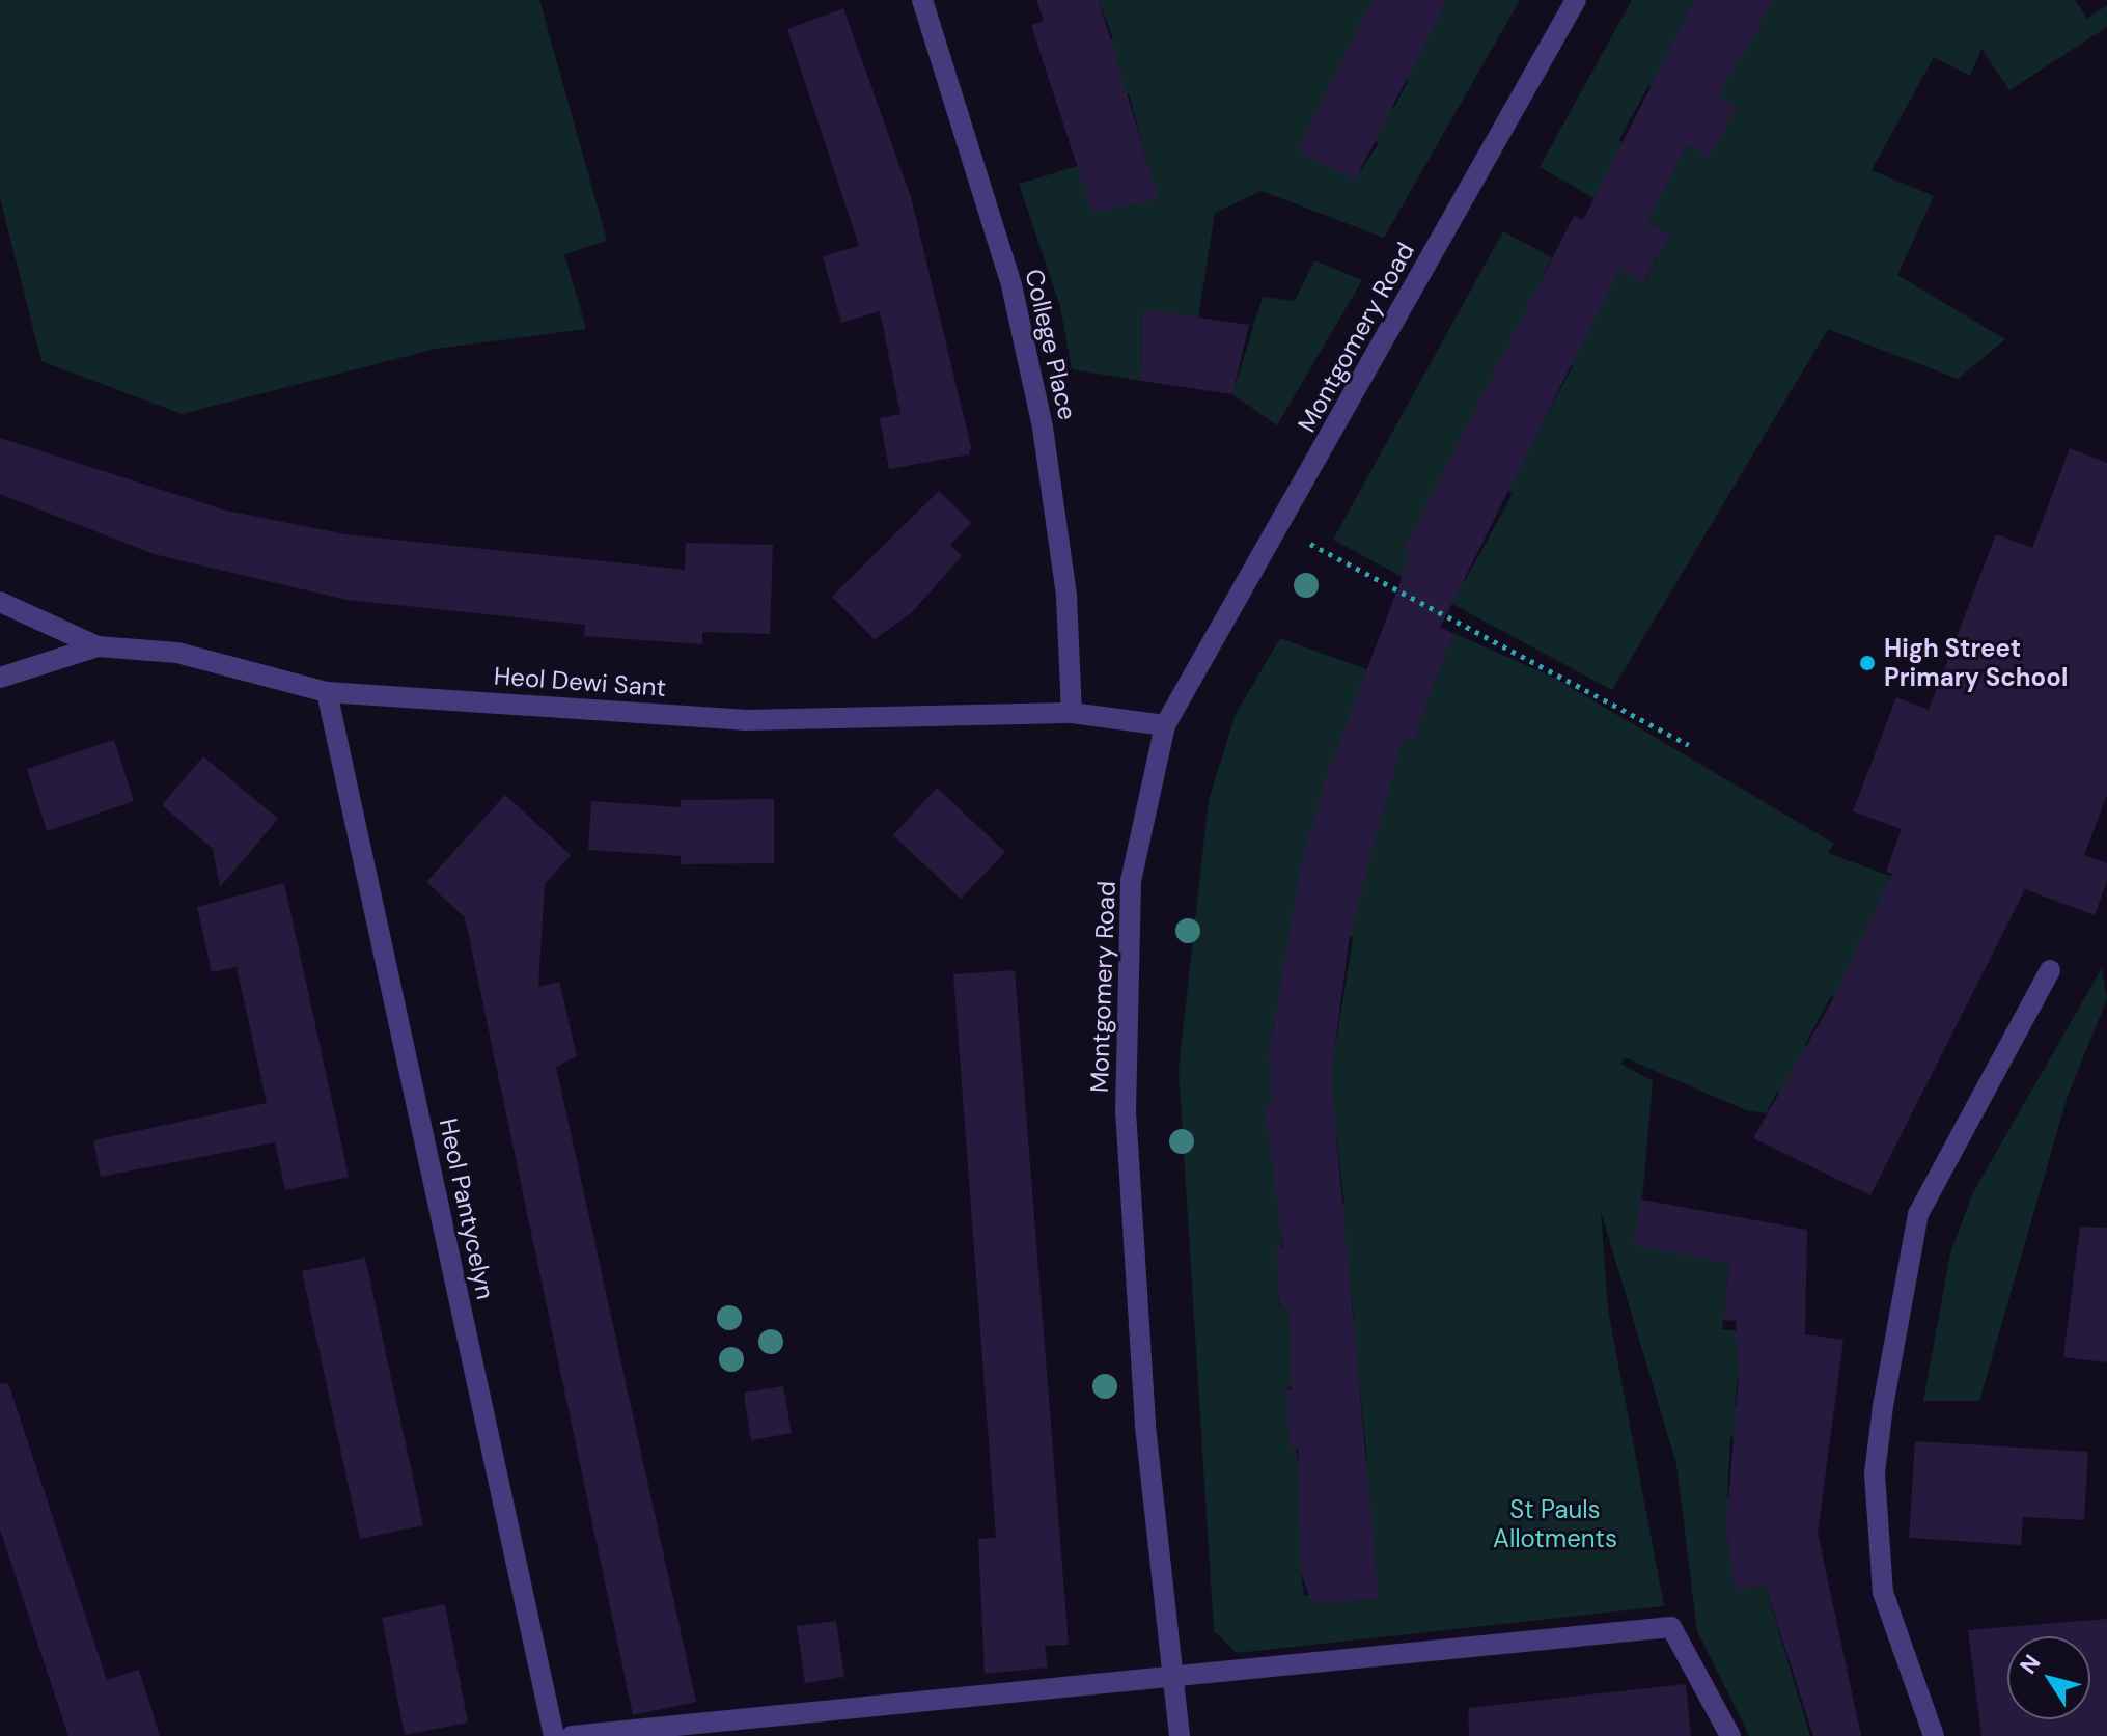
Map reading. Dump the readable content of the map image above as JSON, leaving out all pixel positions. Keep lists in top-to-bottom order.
{
  "streets": {
    "street": [
      "Montgomery Road",
      "College Place",
      "Heol Dewi Sant",
      "Heol Pantycelyn"
    ]
  },
  "crossings": [
    ["Montgomery Road", "Heol Dewi Sant"],
    ["College Place", "Heol Dewi Sant"],
    ["Heol Dewi Sant", "Heol Pantycelyn"]
  ],
  "parks": ["St Pauls Allotments"],
  "places": ["High Street Primary School"],
  "north": "top left"
}
